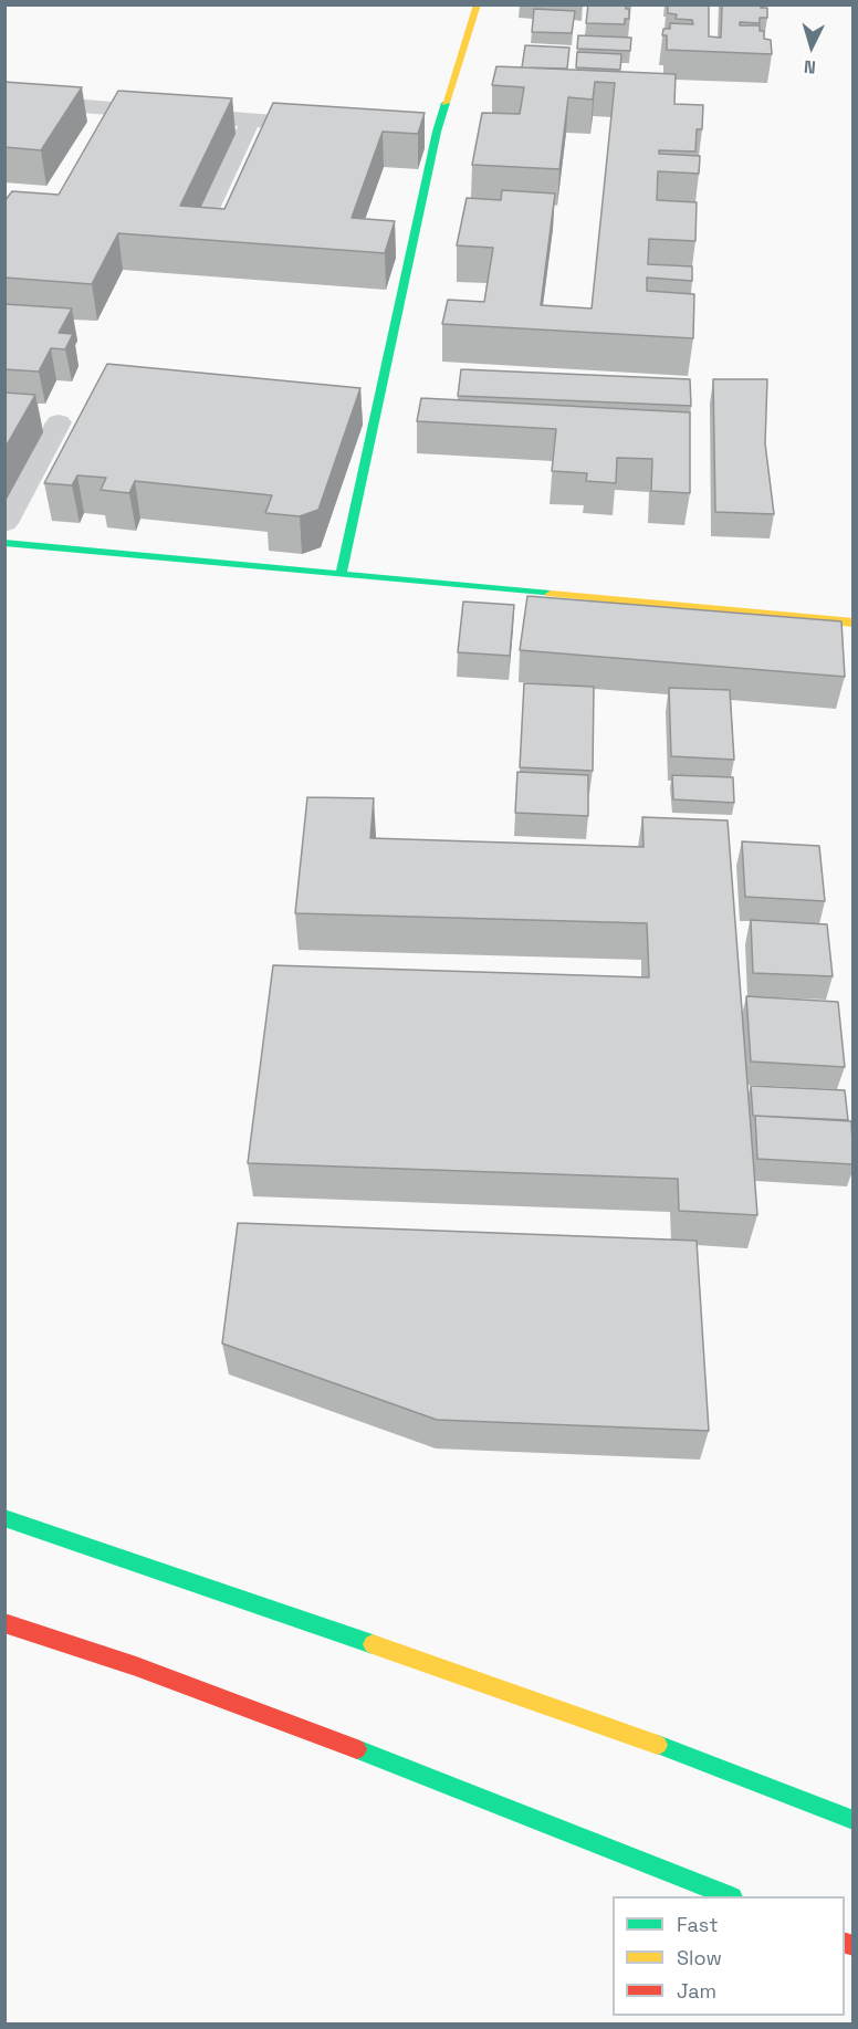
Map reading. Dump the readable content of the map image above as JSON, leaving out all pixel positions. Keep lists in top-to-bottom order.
{
  "legend": ["Fast", "Slow", "Jam"],
  "north": "bottom"
}
